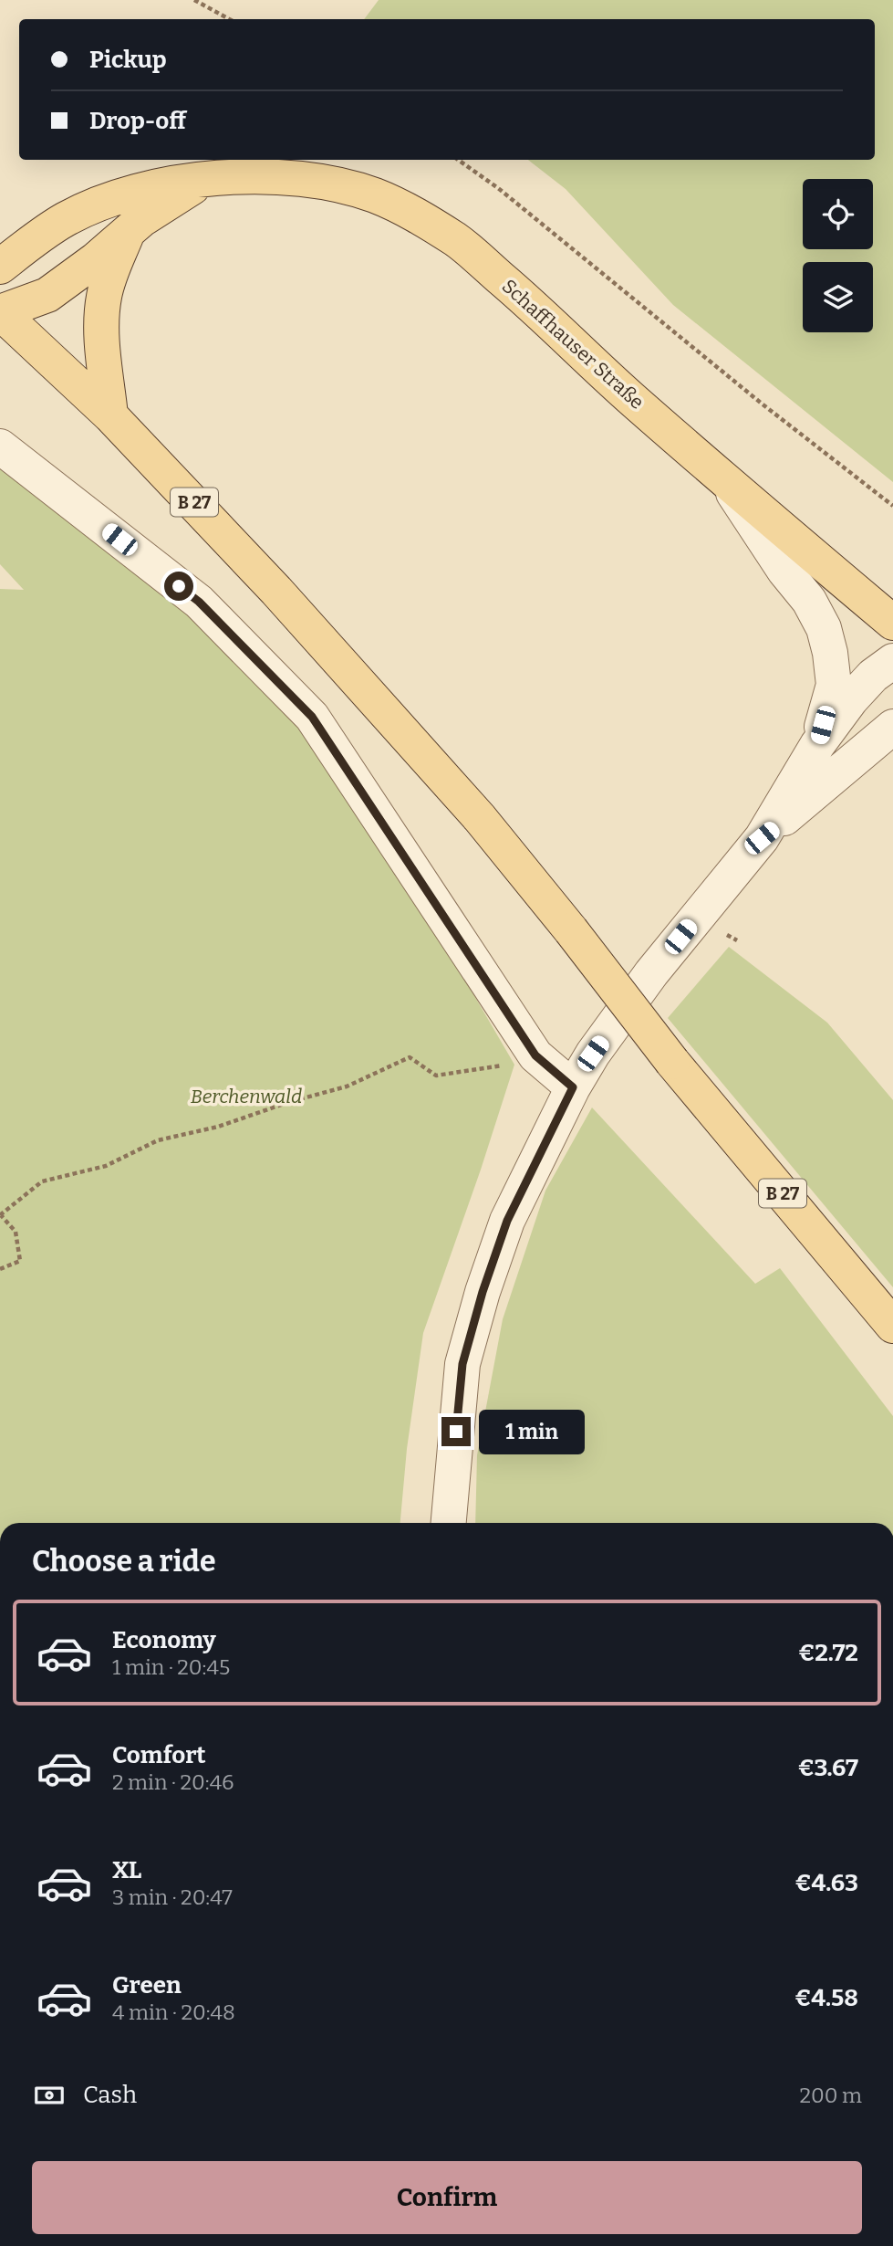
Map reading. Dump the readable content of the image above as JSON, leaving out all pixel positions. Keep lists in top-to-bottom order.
{
  "streets": {
    "main road": ["Schaffhauser Straße", "B 27"]
  },
  "crossings": [
    ["Schaffhauser Straße", "B 27"]
  ],
  "parks": ["Berchenwald"],
  "page": {
    "banner": ["Pickup", "Drop-off"],
    "bubble": "1 min",
    "heading": "Choose a ride",
    "list": [
      {
        "name": "Economy",
        "note": "1 min · 20:45",
        "value": "€2.72"
      },
      {
        "name": "Comfort",
        "note": "2 min · 20:46",
        "value": "€3.67"
      },
      {
        "name": "XL",
        "note": "3 min · 20:47",
        "value": "€4.63"
      },
      {
        "name": "Green",
        "note": "4 min · 20:48",
        "value": "€4.58"
      }
    ],
    "pay": ["Cash", "200 m"],
    "buttons": "Confirm"
  }
}
